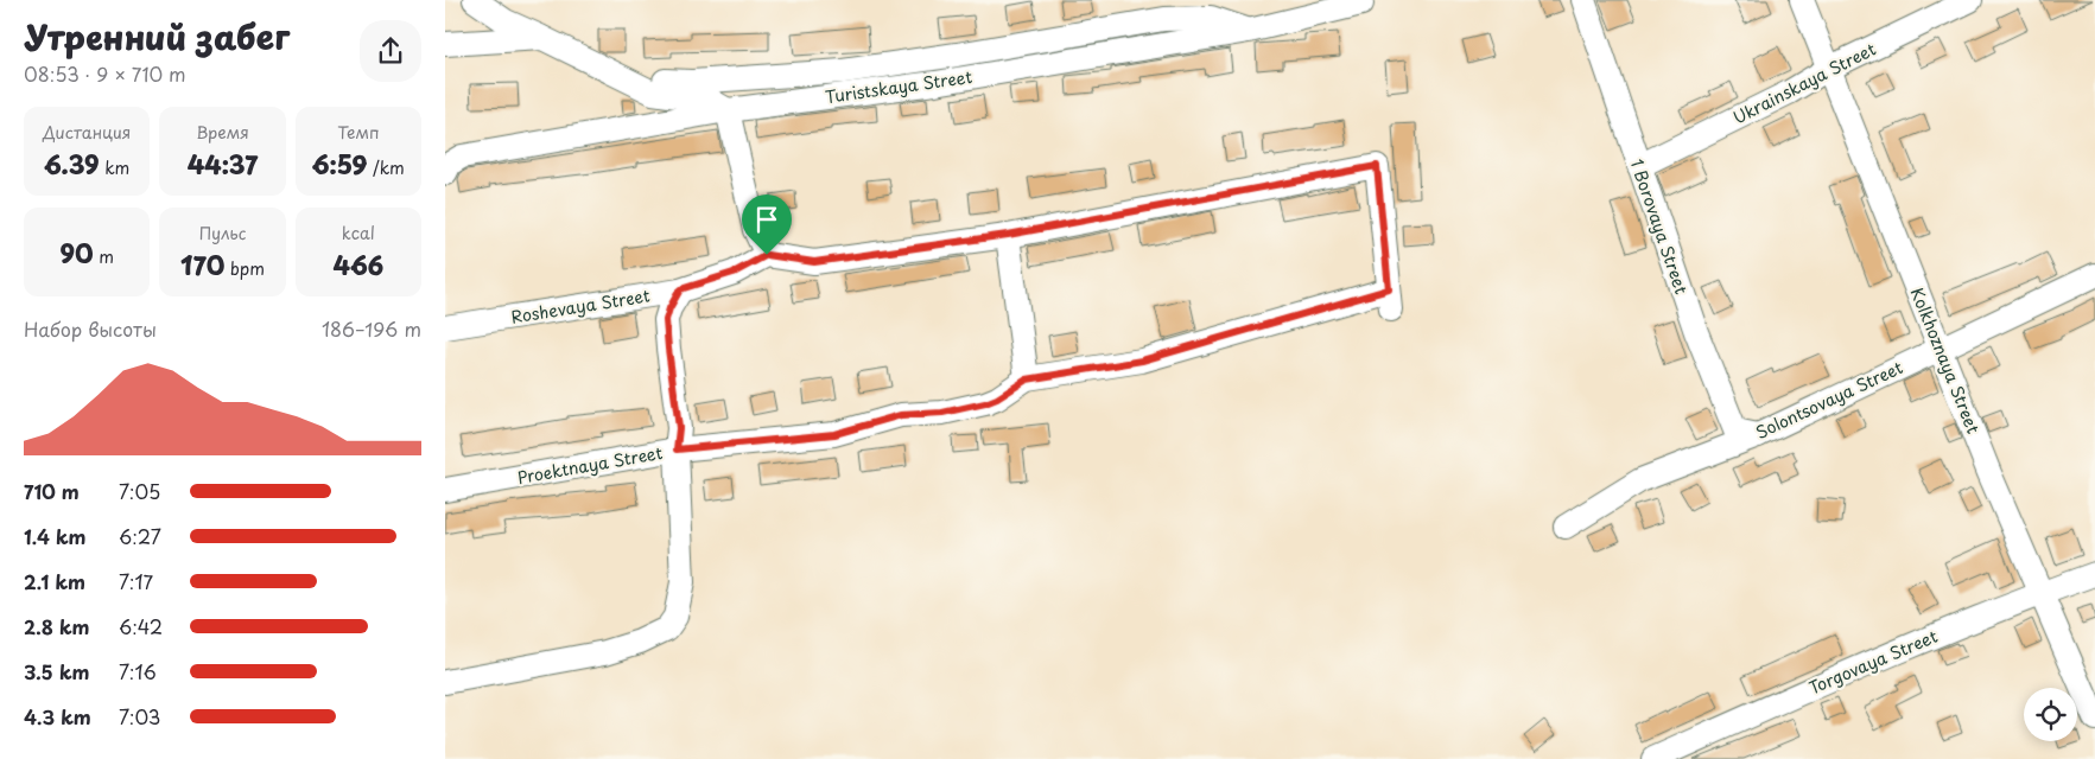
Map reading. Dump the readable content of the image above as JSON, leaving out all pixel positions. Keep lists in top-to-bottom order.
{
  "streets": {
    "street": [
      "Ukrainskaya Street",
      "Turistskaya Street",
      "1 Borovaya Street",
      "Roshevaya Street",
      "Kolkhoznaya Street",
      "Solontsovaya Street",
      "Proektnaya Street",
      "Torgovaya Street"
    ]
  },
  "crossings": [
    ["Ukrainskaya Street", "1 Borovaya Street"],
    ["Ukrainskaya Street", "Kolkhoznaya Street"],
    ["1 Borovaya Street", "Solontsovaya Street"],
    ["Kolkhoznaya Street", "Solontsovaya Street"],
    ["Kolkhoznaya Street", "Torgovaya Street"]
  ],
  "page": {
    "heading": ["Утренний забег", "08:53 · 9 × 710 m"],
    "stats": [
      ["Дистанция", "6.39 km"],
      ["Время", "44:37"],
      ["Темп", "6:59 /km"],
      ["90 m"],
      ["Пульс", "170 bpm"],
      ["kcal", "466"]
    ],
    "chart": ["Набор высоты", "186–196 m"],
    "list": [
      {
        "name": "710 m",
        "note": "7:05"
      },
      {
        "name": "1.4 km",
        "note": "6:27"
      },
      {
        "name": "2.1 km",
        "note": "7:17"
      },
      {
        "name": "2.8 km",
        "note": "6:42"
      },
      {
        "name": "3.5 km",
        "note": "7:16"
      },
      {
        "name": "4.3 km",
        "note": "7:03"
      }
    ]
  }
}
